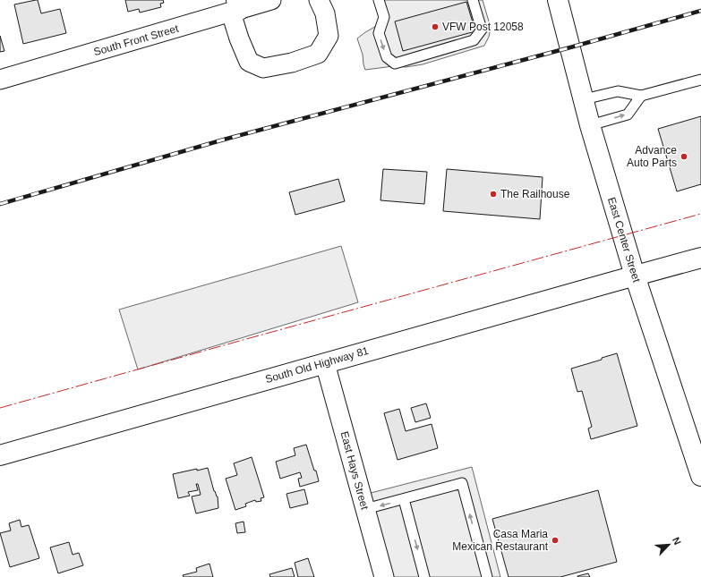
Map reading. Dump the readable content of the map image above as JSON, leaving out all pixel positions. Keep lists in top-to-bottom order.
{
  "streets": {
    "street": [
      "South Front Street",
      "East Center Street",
      "South Old Highway 81",
      "East Hays Street"
    ]
  },
  "crossings": [
    ["East Center Street", "South Old Highway 81"],
    ["South Old Highway 81", "East Hays Street"]
  ],
  "places": [
    "VFW Post 12058",
    "Advance Auto Parts",
    "The Railhouse",
    "Casa Maria Mexican Restaurant"
  ],
  "north": "top right"
}
